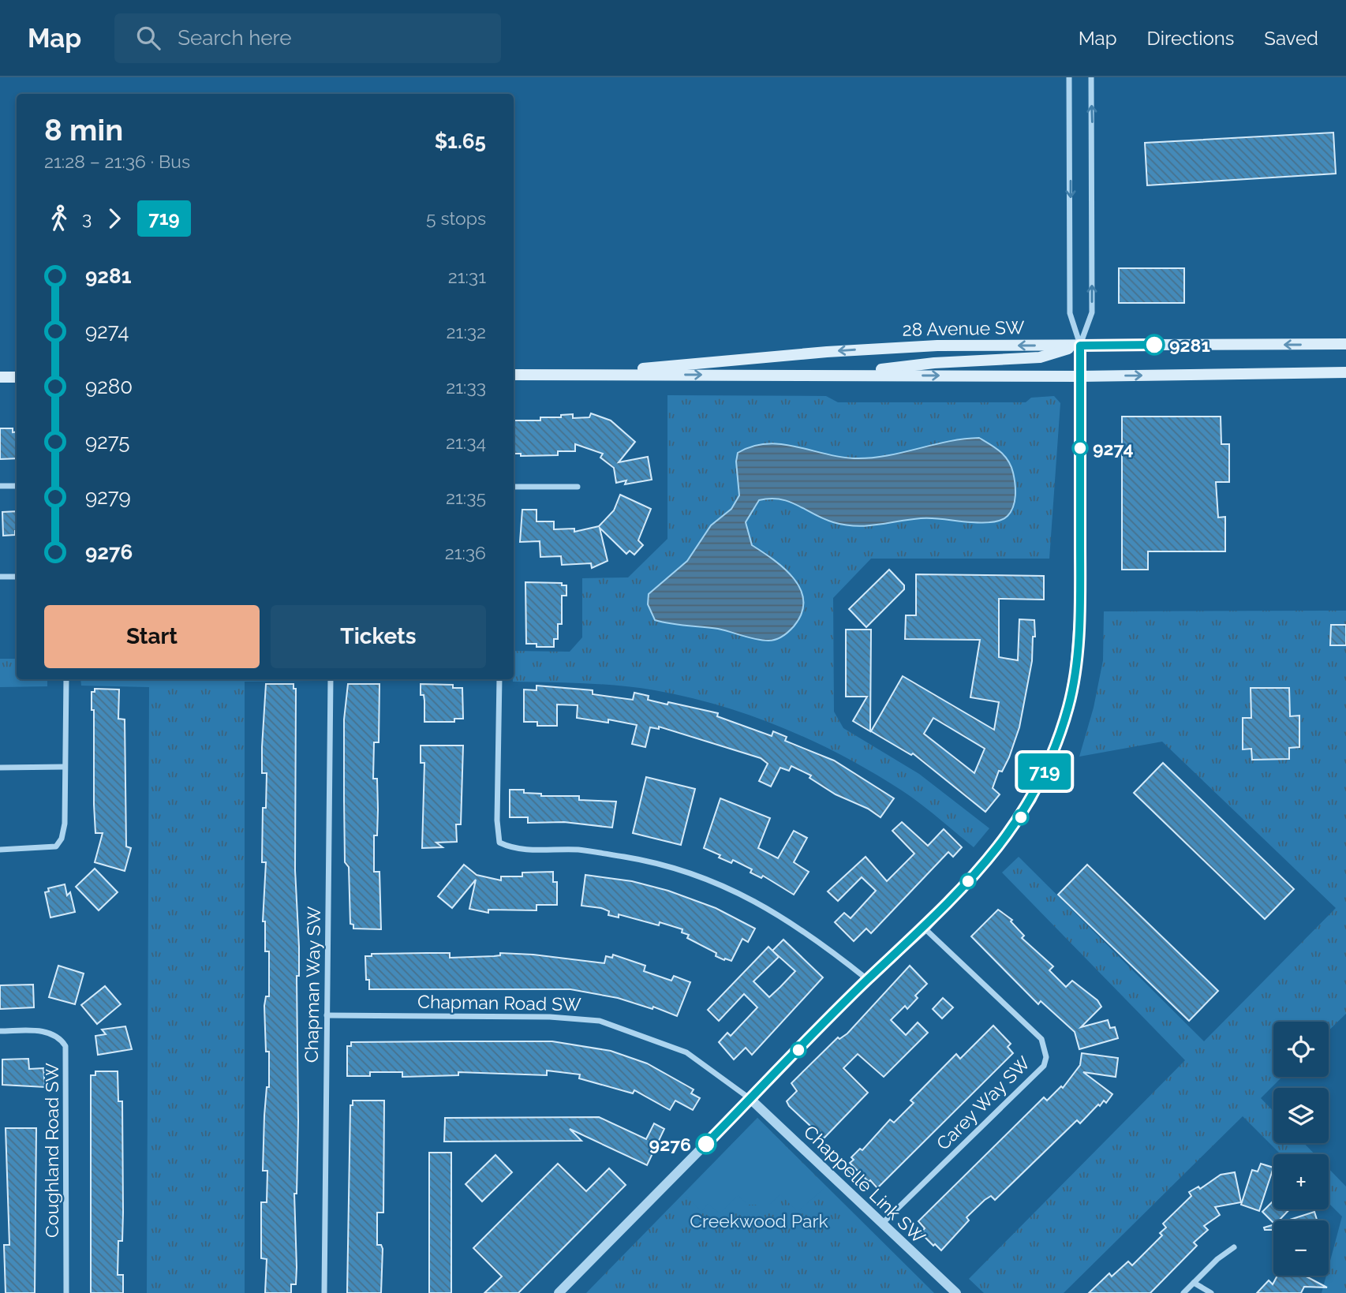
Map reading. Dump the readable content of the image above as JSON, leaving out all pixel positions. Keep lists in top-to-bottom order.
{
  "streets": {
    "main road": ["28 Avenue SW"],
    "street": [
      "Chapman Way SW",
      "Chapman Road SW",
      "Carey Way SW",
      "Coughland Road SW",
      "Chappelle Link SW"
    ]
  },
  "crossings": [
    ["Chapman Way SW", "Chapman Road SW"],
    ["Chapman Road SW", "Chappelle Link SW"],
    ["Carey Way SW", "Chappelle Link SW"]
  ],
  "parks": ["Creekwood Park"],
  "places": ["9281", "9274", "9276"],
  "lines": ["bus line 719"],
  "page": {
    "header": "Map",
    "search": "Search here",
    "nav": ["Map", "Directions", "Saved"],
    "on_map": "719",
    "heading": ["8 min", "21:28 – 21:36 · Bus", "$1.65"],
    "legs": ["3", "719", "5 stops"],
    "list": [
      {
        "name": "9281",
        "value": "21:31"
      },
      {
        "name": "9274",
        "value": "21:32"
      },
      {
        "name": "9280",
        "value": "21:33"
      },
      {
        "name": "9275",
        "value": "21:34"
      },
      {
        "name": "9279",
        "value": "21:35"
      },
      {
        "name": "9276",
        "value": "21:36"
      }
    ],
    "buttons": ["Start", "Tickets"],
    "map_buttons": ["+", "−"]
  }
}
